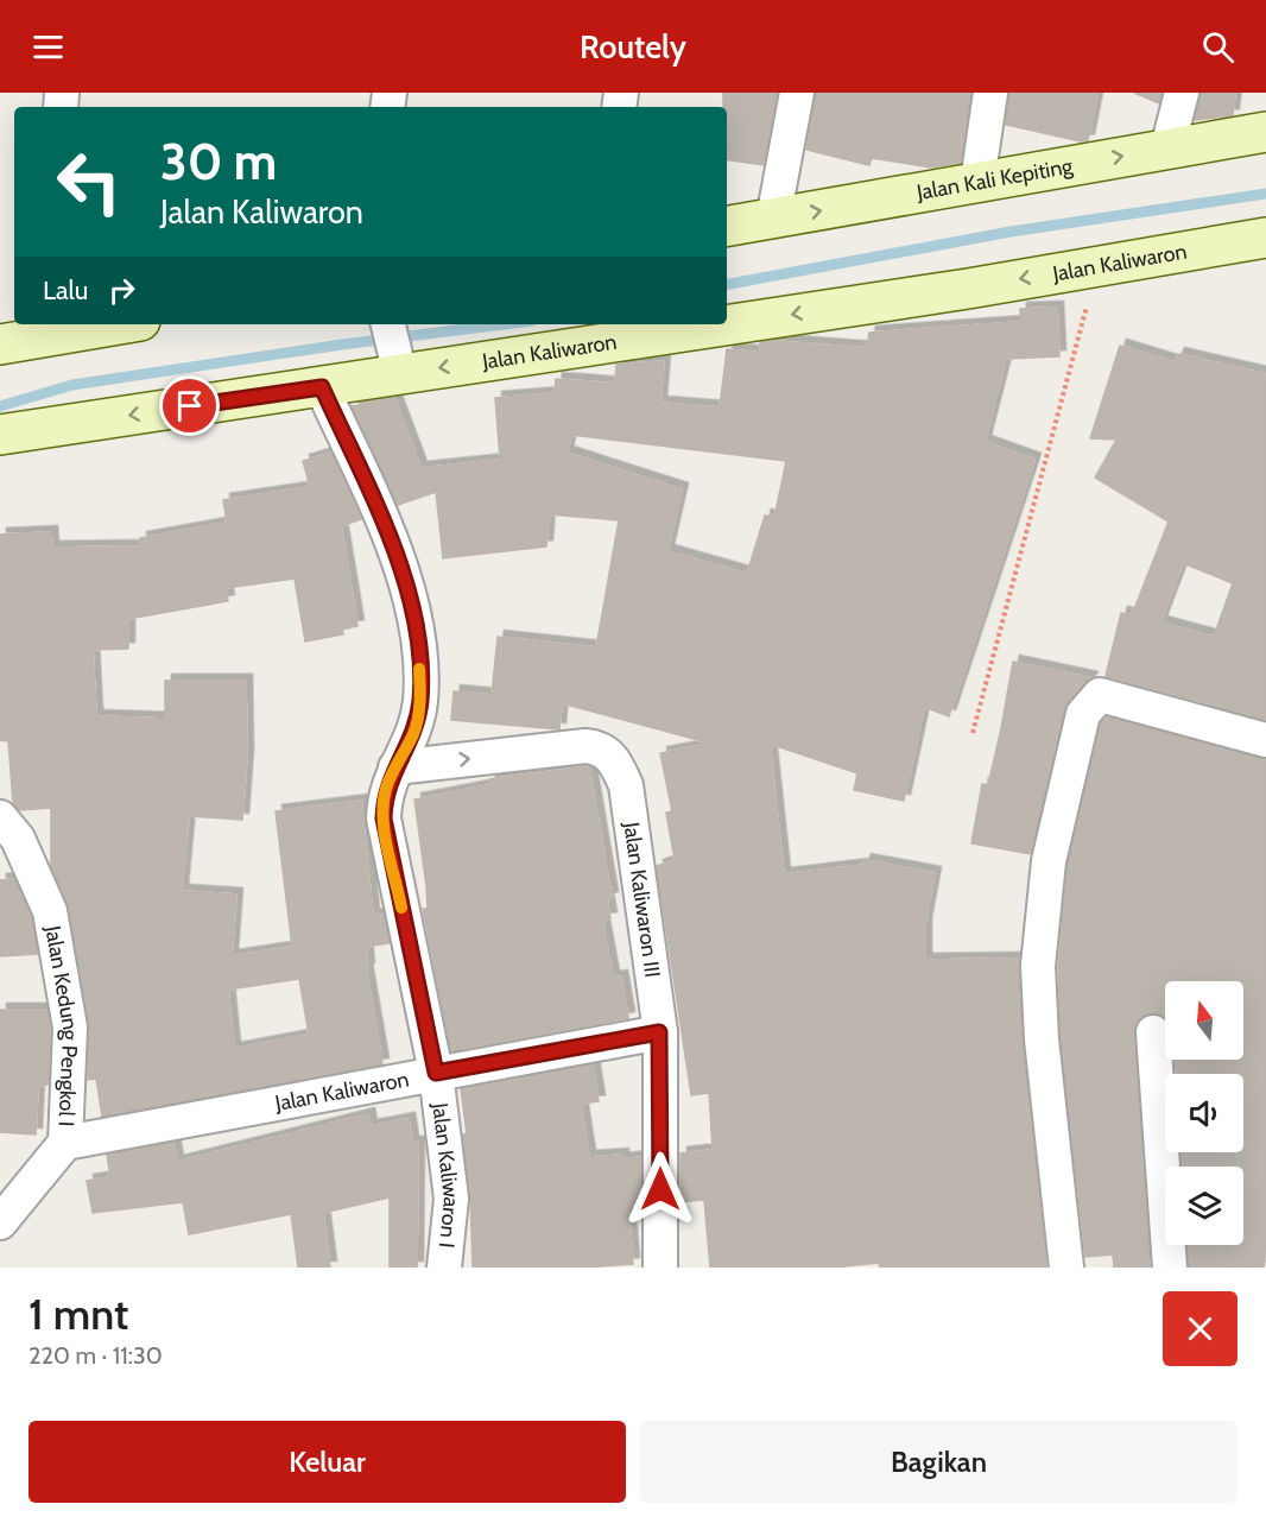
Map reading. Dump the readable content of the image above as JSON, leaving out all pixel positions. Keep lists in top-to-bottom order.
{
  "streets": {
    "main road": ["Jalan Kali Kepiting", "Jalan Kaliwaron"],
    "street": ["Jalan Kaliwaron III", "Jalan Kedung Pengkol I", "Jalan Kaliwaron I"]
  },
  "crossings": [
    ["Jalan Kaliwaron", "Jalan Kaliwaron III"],
    ["Jalan Kaliwaron", "Jalan Kedung Pengkol I"],
    ["Jalan Kaliwaron", "Jalan Kaliwaron I"],
    ["Jalan Kaliwaron III", "Jalan Kaliwaron I"]
  ],
  "one_way": ["Jalan Kali Kepiting", "Jalan Kaliwaron"],
  "north": "top",
  "page": {
    "header": "Routely",
    "turn": ["30 m", "Jalan Kaliwaron"],
    "then": "Lalu",
    "heading": ["1 mnt", "220 m · 11:30"],
    "buttons": ["Keluar", "Bagikan"]
  }
}
